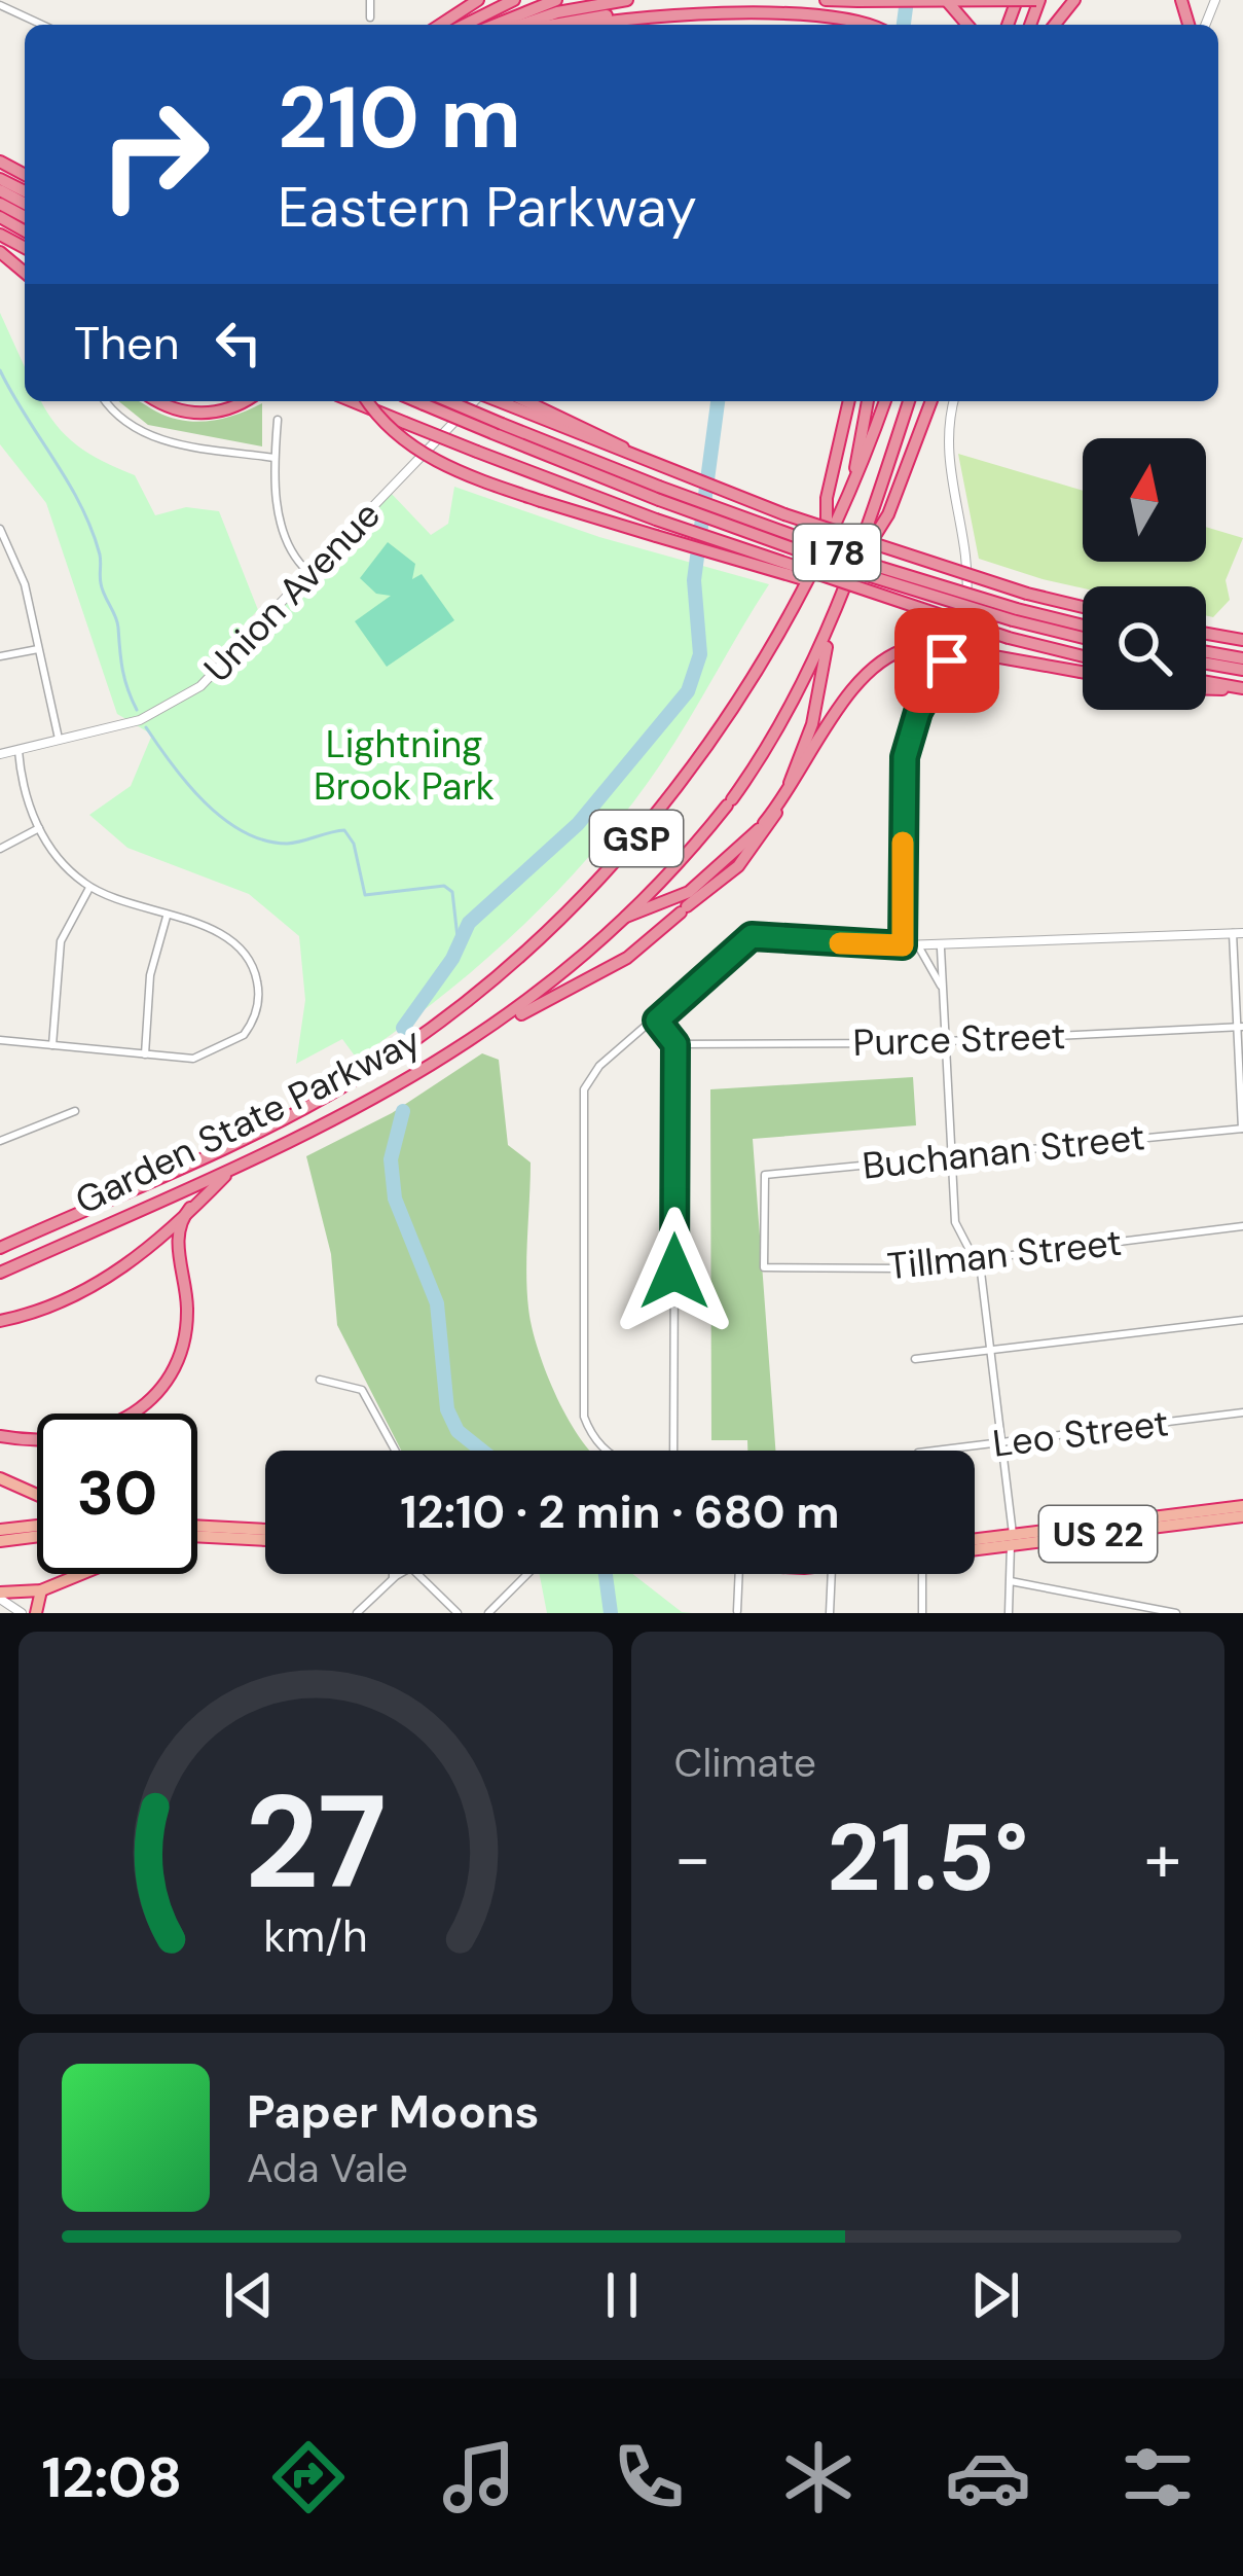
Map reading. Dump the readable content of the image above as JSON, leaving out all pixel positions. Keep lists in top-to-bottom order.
{
  "streets": {
    "highway": [
      "I 78",
      "GSP",
      "Garden State Parkway",
      "US 22"
    ],
    "street": [
      "Union Avenue",
      "Purce Street",
      "Buchanan Street",
      "Tillman Street",
      "Leo Street"
    ]
  },
  "crossings": [
    ["Buchanan Street", "Tillman Street"]
  ],
  "parks": ["Lightning Brook Park"],
  "north": "top",
  "page": {
    "turn": ["210 m", "Eastern Parkway"],
    "then": "Then",
    "limit": "30",
    "trip": "12:10 · 2 min · 680 m",
    "tile": "Climate",
    "heat": ["−", "21.5°", "+"],
    "song": ["Paper Moons", "Ada Vale"],
    "tabs": "12:08",
    "gauge": ["27", "km/h"]
  }
}
